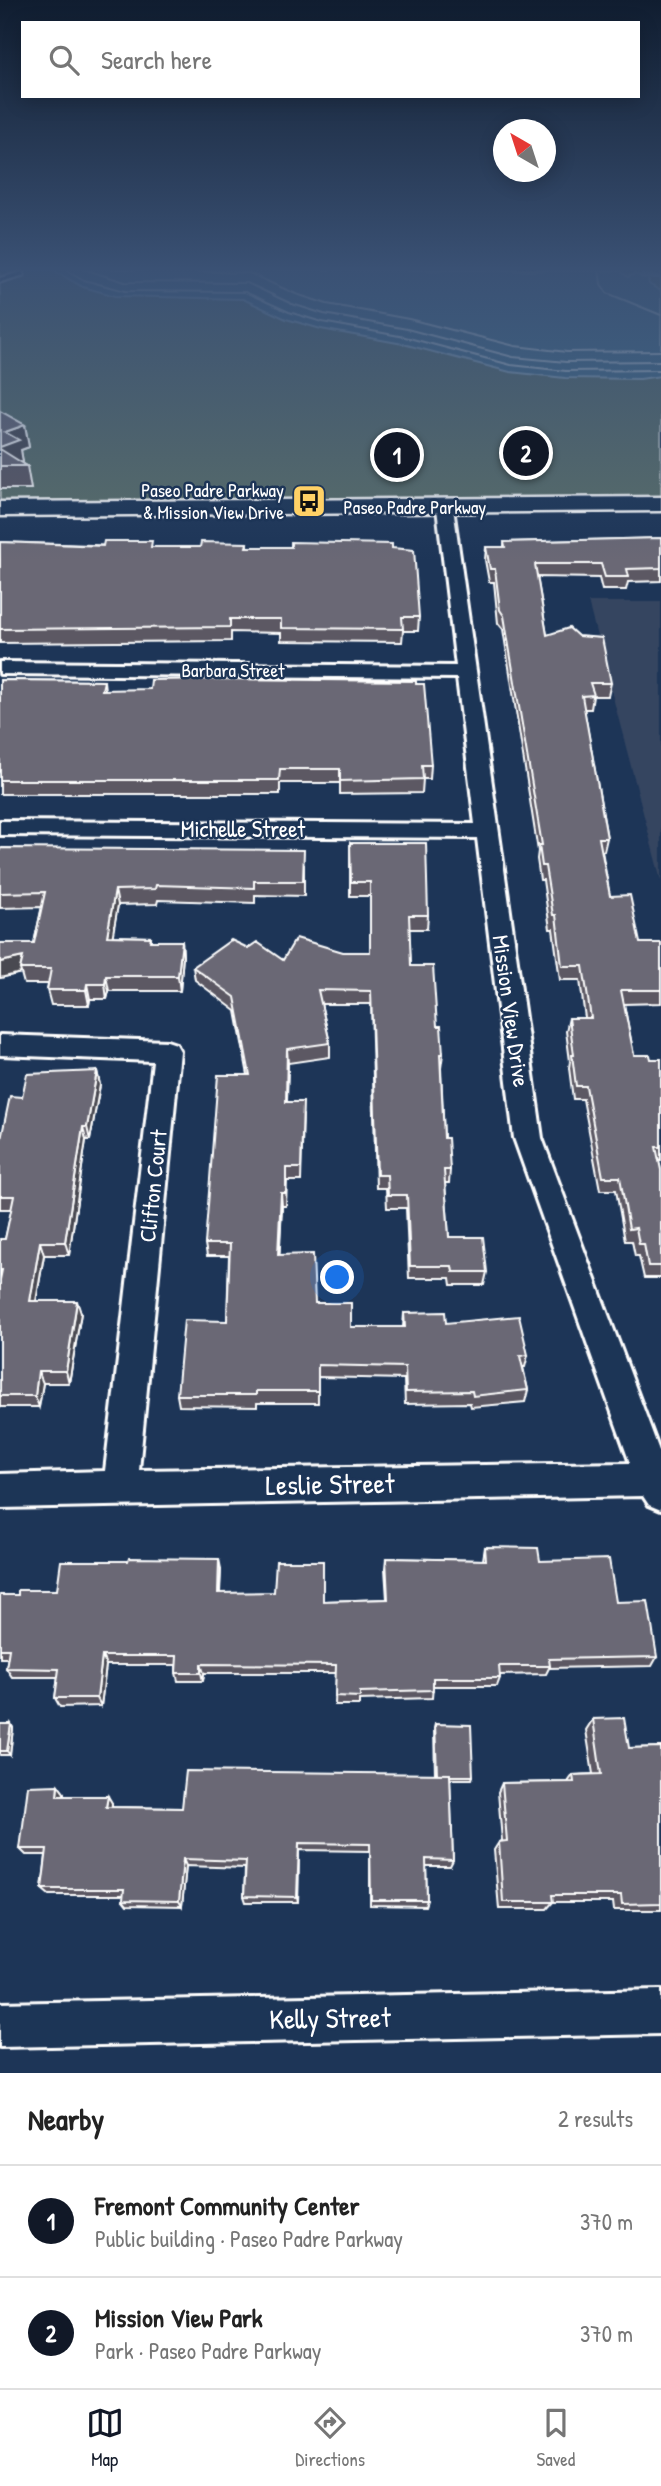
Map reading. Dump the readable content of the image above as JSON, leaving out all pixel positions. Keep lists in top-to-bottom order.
{
  "streets": {
    "main road": ["Paseo Padre Parkway"],
    "street": [
      "Barbara Street",
      "Michelle Street",
      "Mission View Drive",
      "Clifton Court",
      "Leslie Street",
      "Kelly Street"
    ]
  },
  "crossings": [
    ["Paseo Padre Parkway", "Mission View Drive"],
    ["Barbara Street", "Mission View Drive"],
    ["Michelle Street", "Mission View Drive"],
    ["Mission View Drive", "Leslie Street"],
    ["Clifton Court", "Leslie Street"]
  ],
  "places": {
    "bus stop": ["Paseo Padre Parkway & Mission View Drive"]
  },
  "north": "top left",
  "page": {
    "search": "Search here",
    "pins": ["2", "1"],
    "heading": ["Nearby", "2 results"],
    "list": [
      {
        "mark": "1",
        "name": "Fremont Community Center",
        "note": "Public building · Paseo Padre Parkway",
        "value": "370 m"
      },
      {
        "mark": "2",
        "name": "Mission View Park",
        "note": "Park · Paseo Padre Parkway",
        "value": "370 m"
      }
    ],
    "nav": ["Map", "Directions", "Saved"]
  }
}
